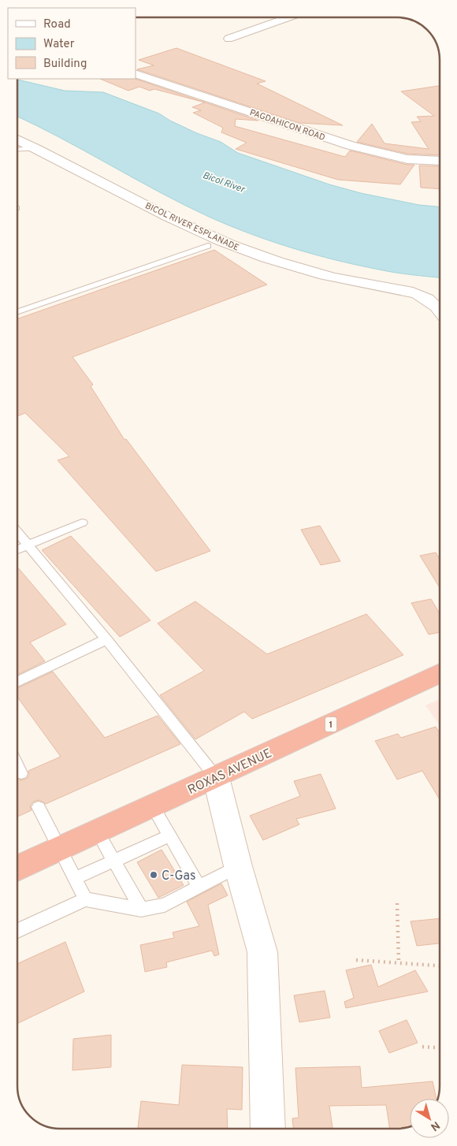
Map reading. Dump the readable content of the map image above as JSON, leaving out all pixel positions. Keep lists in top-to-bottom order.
{
  "streets": {
    "highway": ["1", "ROXAS AVENUE"],
    "street": ["PAGDAHICON ROAD", "BICOL RIVER ESPLANADE"]
  },
  "water": ["Bicol River"],
  "places": ["C-Gas"],
  "legend": ["Road", "Water", "Building"],
  "north": "bottom right"
}
